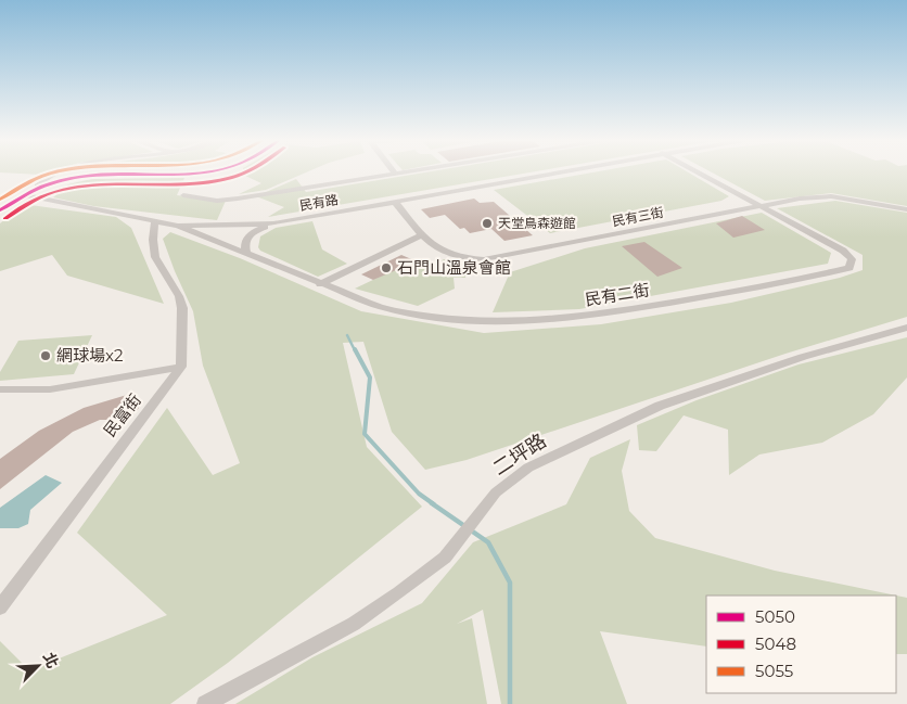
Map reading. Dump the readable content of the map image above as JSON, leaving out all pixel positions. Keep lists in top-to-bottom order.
{
  "streets": {
    "street": [
      "民有路",
      "民有三街",
      "民有二街",
      "民富街",
      "二坪路"
    ]
  },
  "crossings": [
    ["民有路", "民有三街"],
    ["民有路", "民有二街"],
    ["民有三街", "民有二街"]
  ],
  "places": ["天堂鳥森遊館", "石門山溫泉會館", "網球場x2"],
  "lines": ["transit line 5050", "transit line 5048", "transit line 5055"],
  "legend": ["5050", "5048", "5055"],
  "north": "top right"
}
